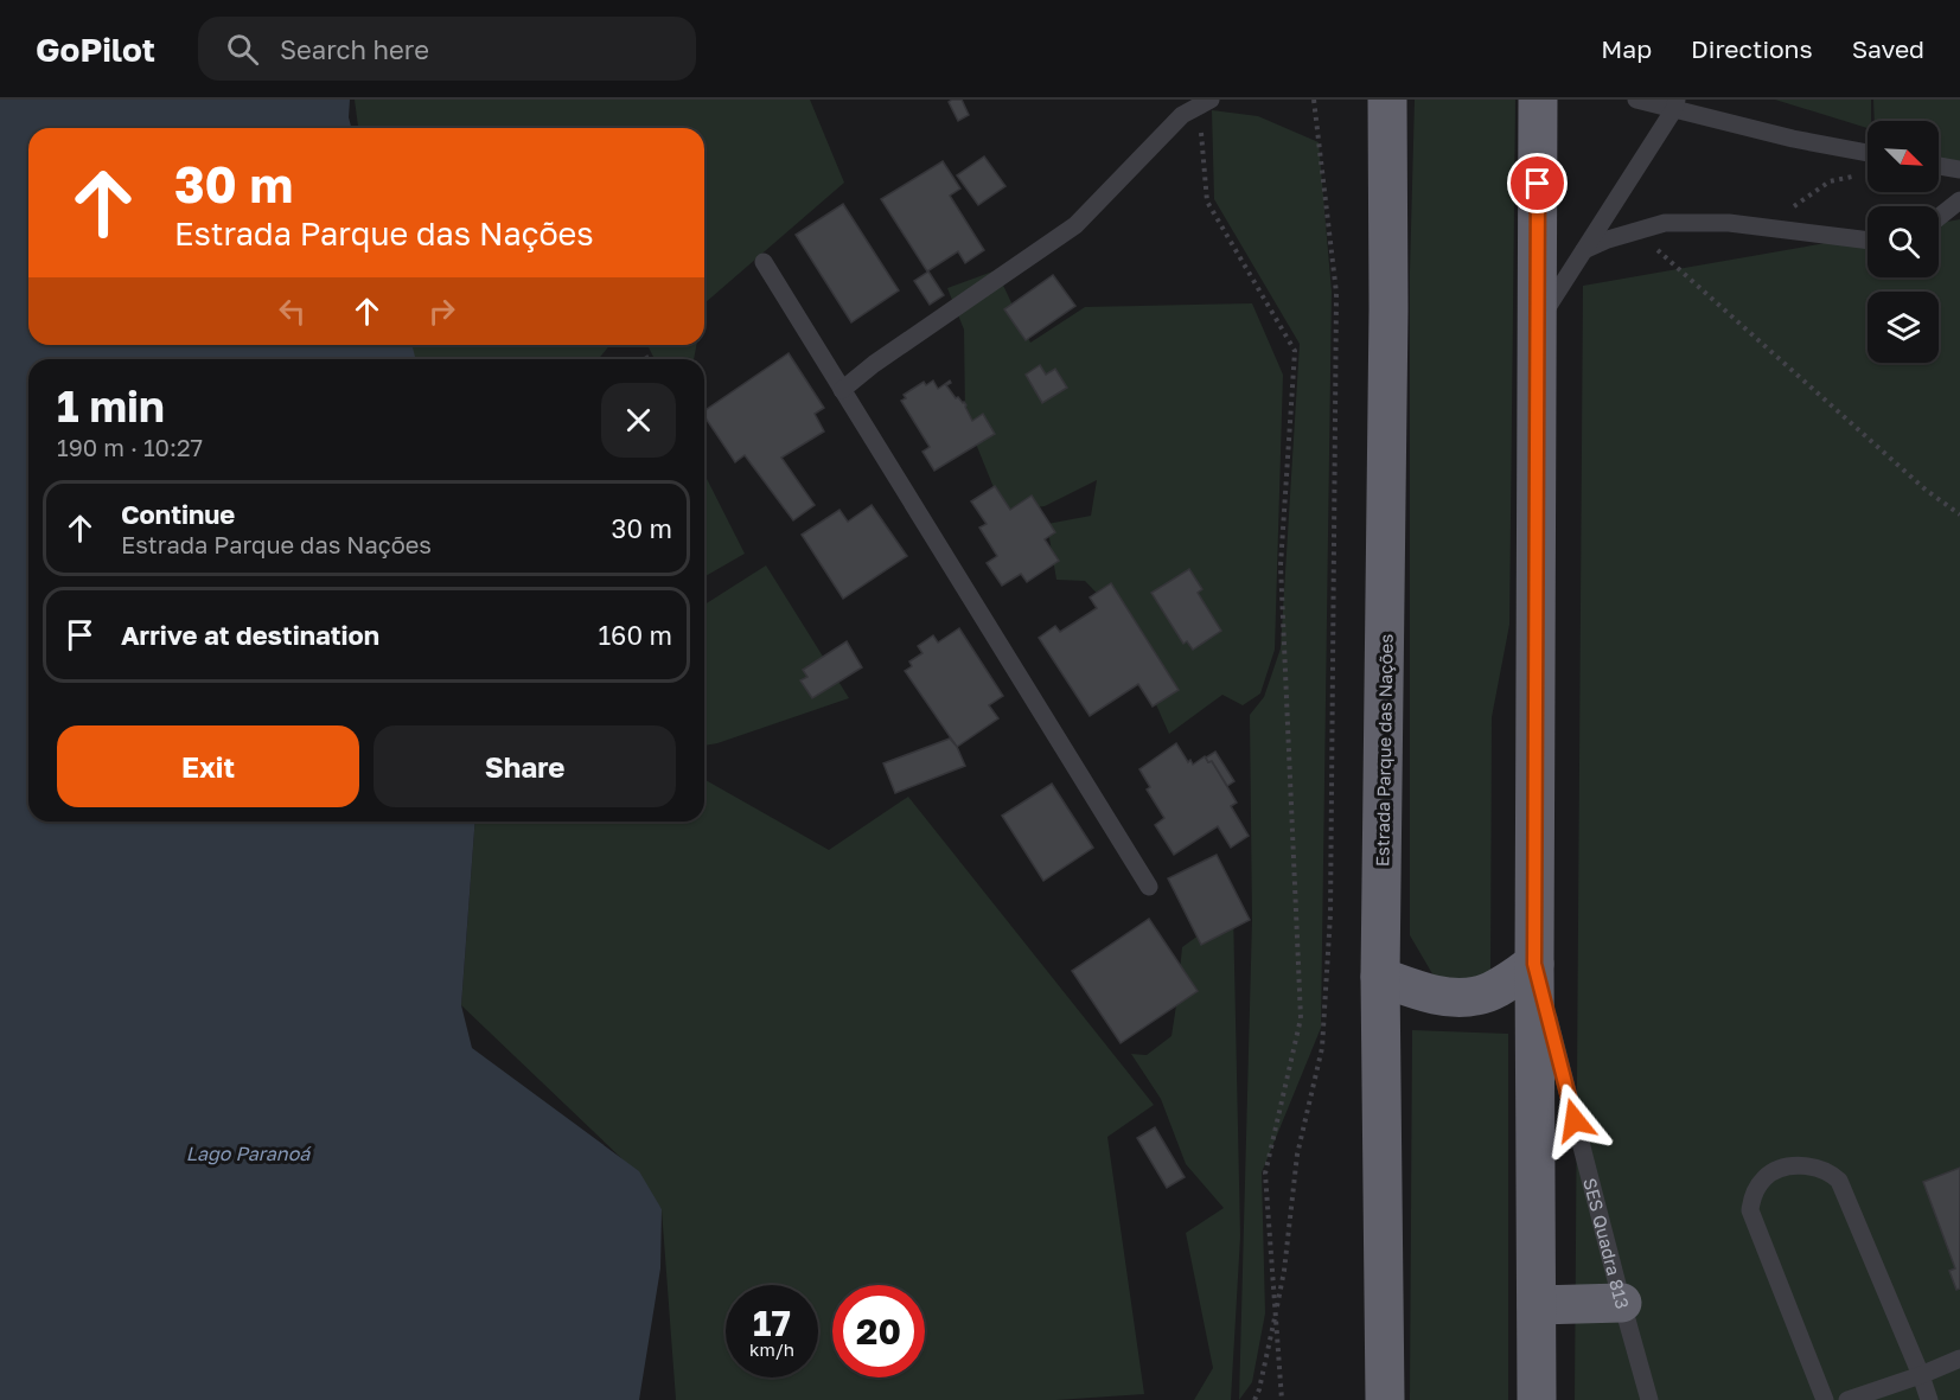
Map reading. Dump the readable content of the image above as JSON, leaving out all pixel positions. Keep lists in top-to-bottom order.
{
  "streets": {
    "highway": ["Estrada Parque das Nações"],
    "lane": ["SES Quadra 813"]
  },
  "water": ["Lago Paranoá"],
  "north": "bottom right",
  "page": {
    "header": "GoPilot",
    "search": "Search here",
    "nav": ["Map", "Directions", "Saved"],
    "turn": ["30 m", "Estrada Parque das Nações"],
    "heading": ["1 min", "190 m · 10:27"],
    "list": [
      {
        "name": "Continue",
        "note": "Estrada Parque das Nações",
        "value": "30 m"
      },
      {
        "name": "Arrive at destination",
        "value": "160 m"
      }
    ],
    "buttons": ["Exit", "Share"],
    "speed": "17 km/h",
    "limit": "20"
  }
}
